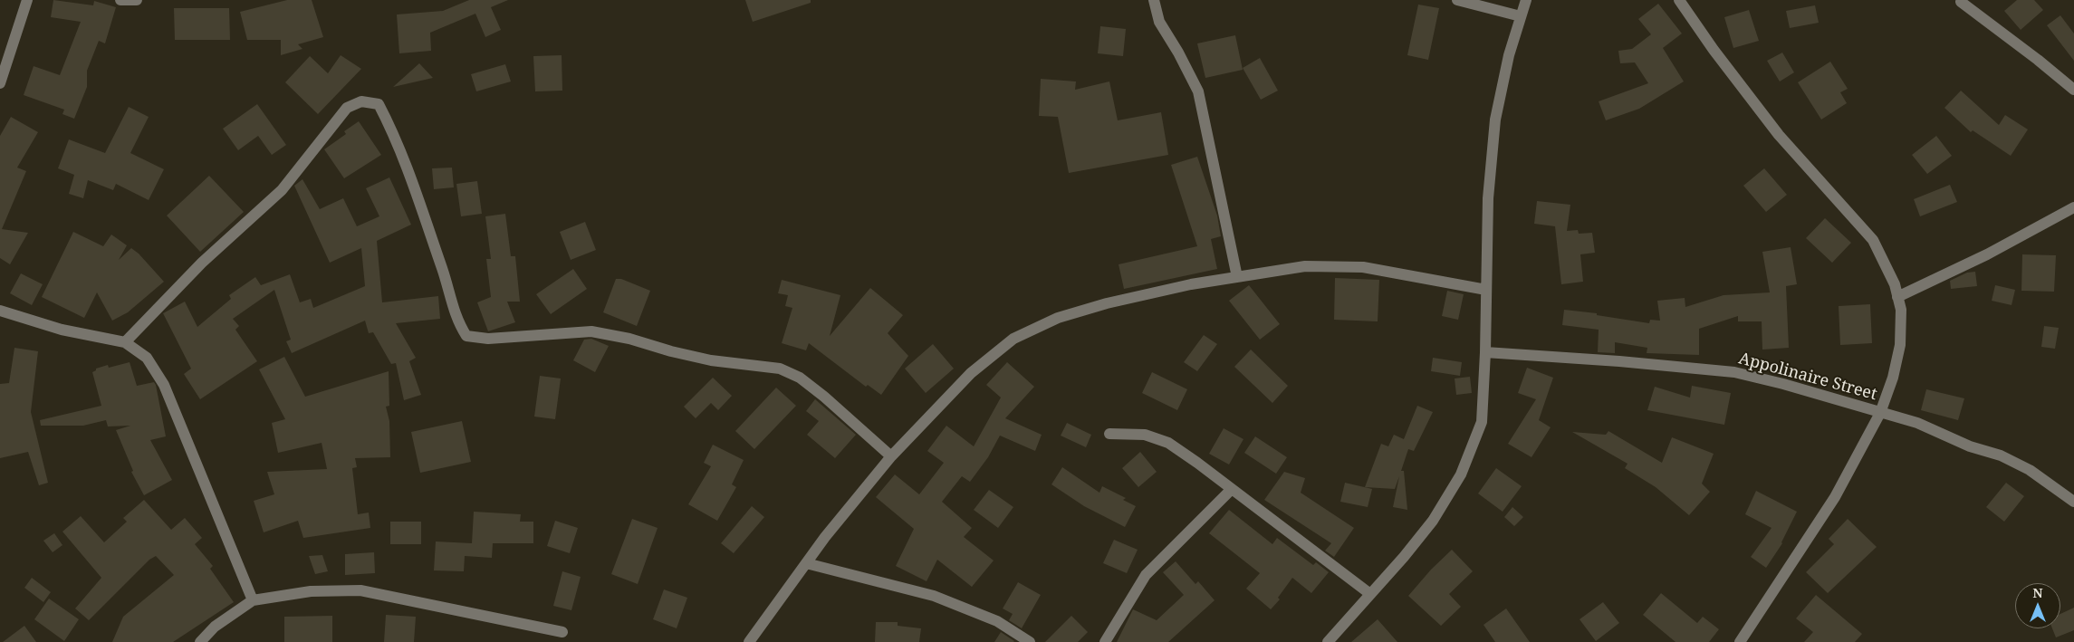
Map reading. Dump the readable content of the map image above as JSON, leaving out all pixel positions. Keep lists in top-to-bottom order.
{
  "streets": {
    "street": ["Appolinaire Street"]
  },
  "north": "top"
}
